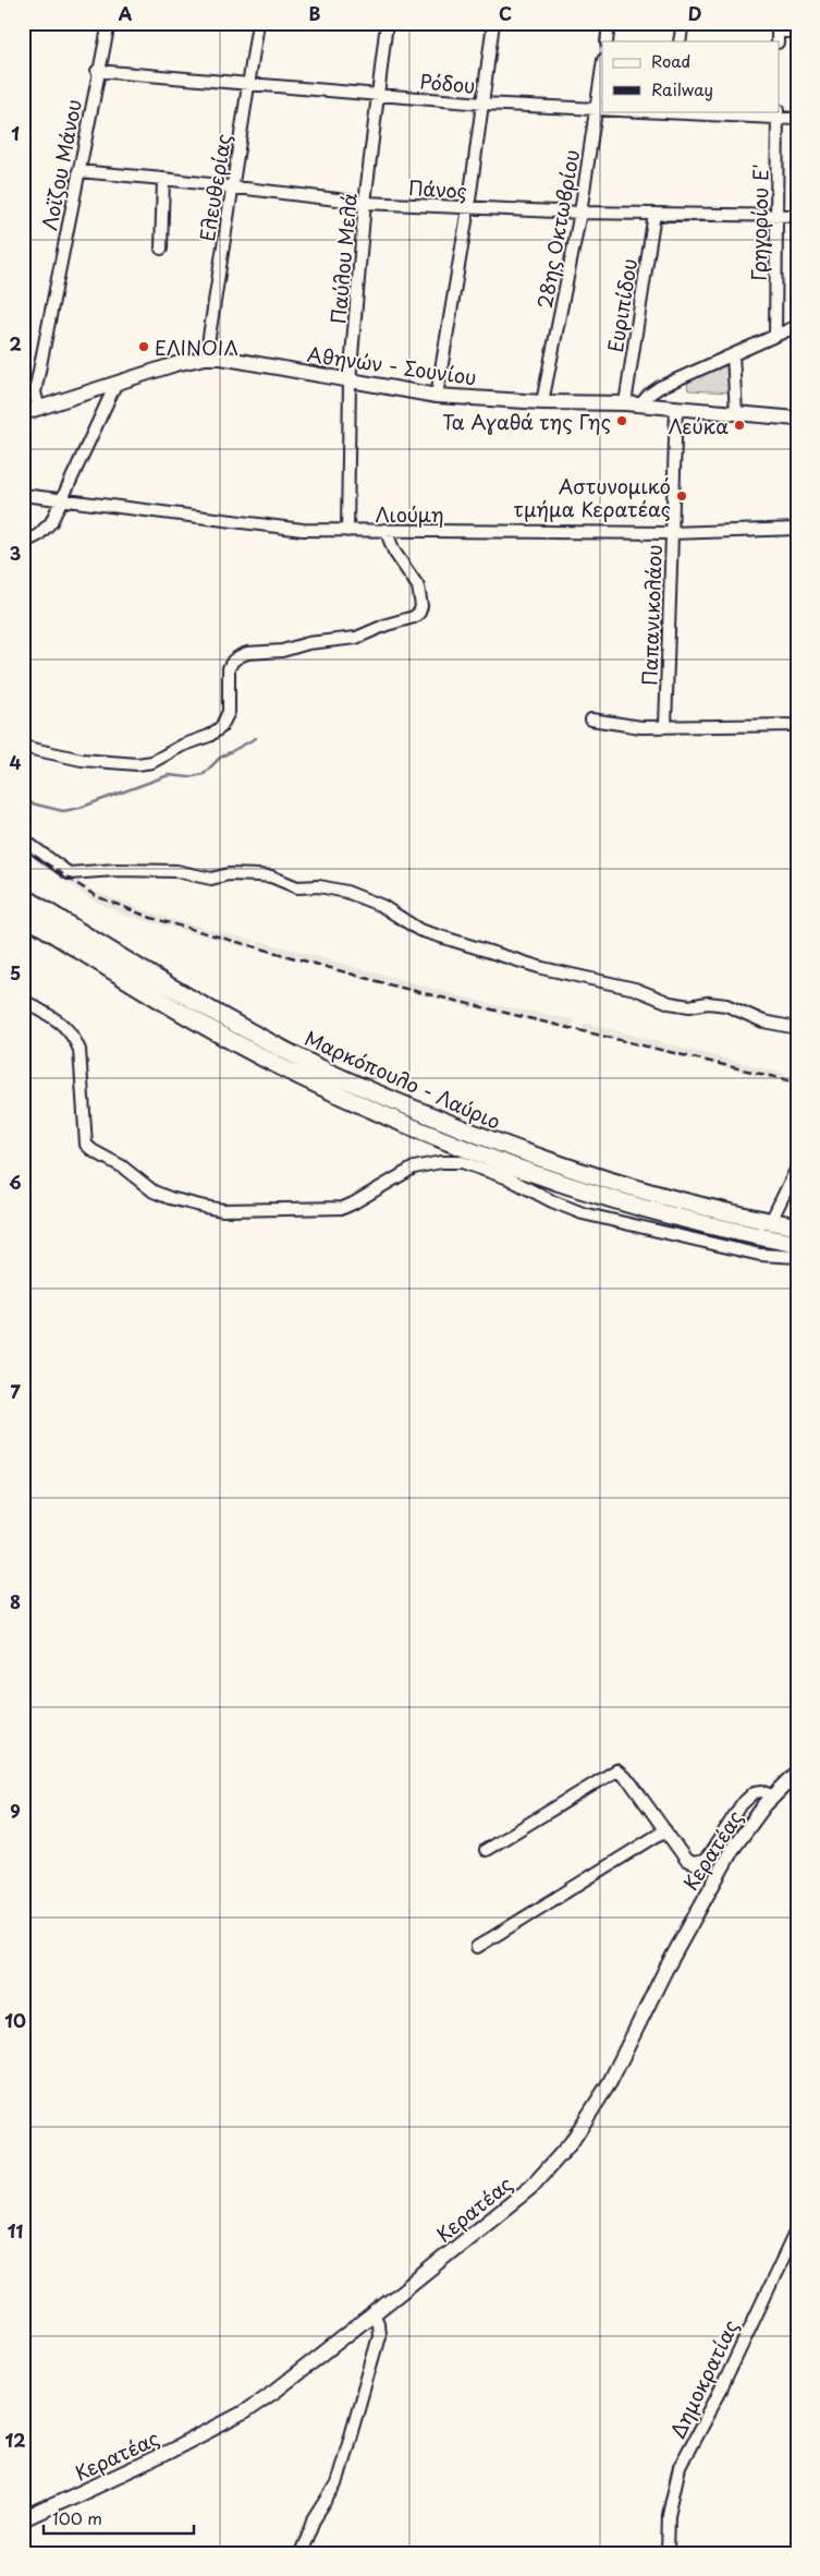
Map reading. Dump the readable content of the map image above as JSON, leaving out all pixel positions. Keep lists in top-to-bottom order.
{
  "streets": {
    "highway": ["Μαρκόπουλο - Λαύριο"],
    "main road": ["Αθηνών - Σουνίου", "Κερατέας"],
    "street": [
      "Ρόδου",
      "Λοϊζου Μάνου",
      "Ελευθερίας",
      "Πάνος",
      "Γρηγορίου Ε'",
      "28ης Οκτωβρίου",
      "Παύλου Μελά",
      "Ευριπίδου",
      "Λιούμη",
      "Παπανικολάου",
      "Δημοκρατίας"
    ]
  },
  "crossings": [
    ["Ρόδου", "Λοϊζου Μάνου"],
    ["Ρόδου", "Ελευθερίας"],
    ["Ρόδου", "Γρηγορίου Ε'"],
    ["Ρόδου", "28ης Οκτωβρίου"],
    ["Ρόδου", "Παύλου Μελά"],
    ["Λοϊζου Μάνου", "Πάνος"],
    ["Λοϊζου Μάνου", "Αθηνών - Σουνίου"],
    ["Ελευθερίας", "Πάνος"],
    ["Ελευθερίας", "Αθηνών - Σουνίου"],
    ["Πάνος", "Γρηγορίου Ε'"],
    ["Πάνος", "28ης Οκτωβρίου"],
    ["Πάνος", "Παύλου Μελά"],
    ["Πάνος", "Ευριπίδου"],
    ["28ης Οκτωβρίου", "Αθηνών - Σουνίου"],
    ["Παύλου Μελά", "Αθηνών - Σουνίου"],
    ["Παύλου Μελά", "Λιούμη"],
    ["Ευριπίδου", "Αθηνών - Σουνίου"],
    ["Αθηνών - Σουνίου", "Παπανικολάου"],
    ["Λιούμη", "Παπανικολάου"]
  ],
  "places": [
    "ΕΛΙΝΟΙΛ",
    "Τα Αγαθά της Γης",
    "Λεύκα",
    "Αστυνομικό τμήμα Κερατέας"
  ],
  "legend": ["Road", "Railway"],
  "scale_bar": "100 m",
  "grid": {
    "columns": [
      "A",
      "B",
      "C",
      "D"
    ],
    "rows": [
      "1",
      "2",
      "3",
      "4",
      "5",
      "6",
      "7",
      "8",
      "9",
      "10",
      "11",
      "12"
    ]
  }
}
